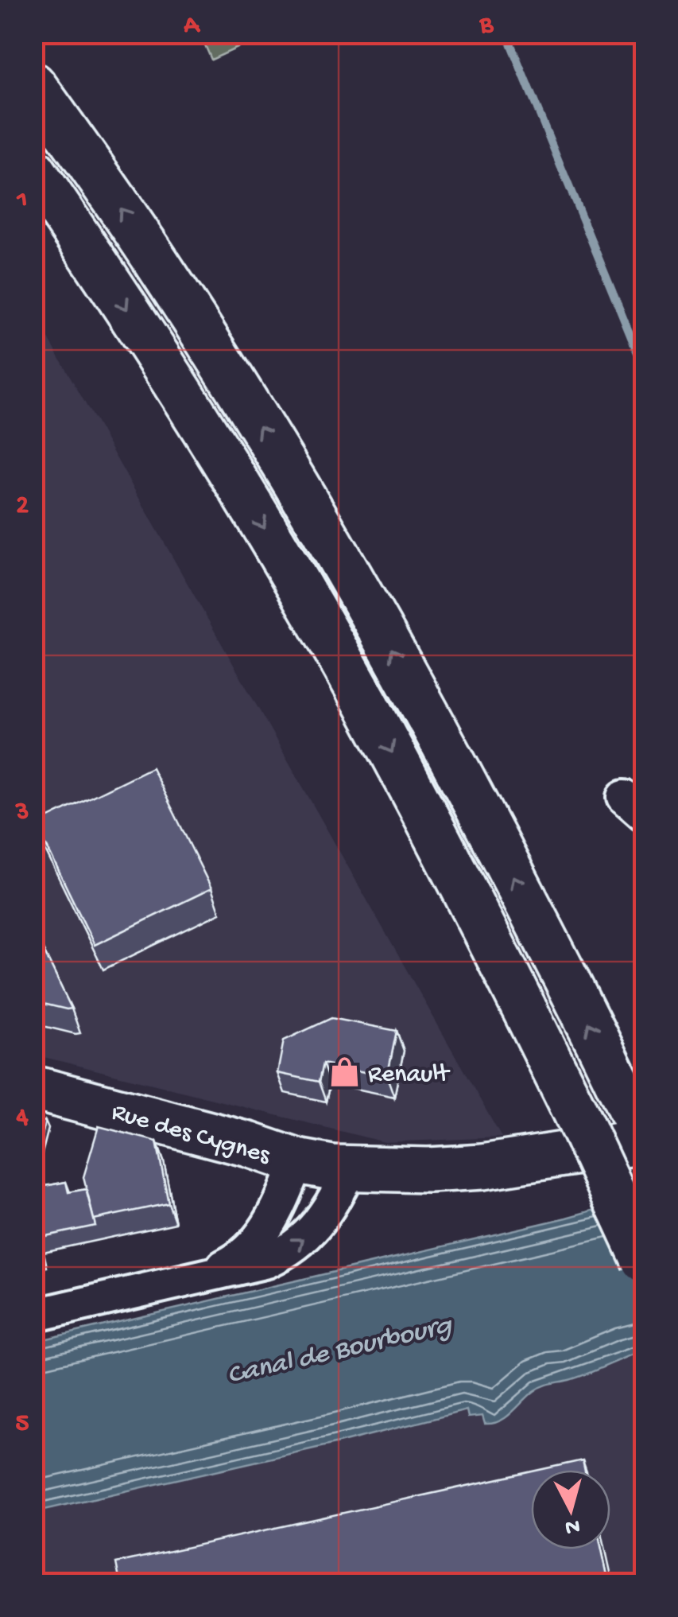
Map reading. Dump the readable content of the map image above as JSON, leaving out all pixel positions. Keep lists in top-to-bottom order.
{
  "streets": {
    "main road": ["Rue des Cygnes"]
  },
  "water": ["Canal de Bourbourg"],
  "places": {
    "shop": ["Renault"]
  },
  "north": "bottom",
  "grid": {
    "columns": ["A", "B"],
    "rows": [
      "1",
      "2",
      "3",
      "4",
      "5"
    ]
  }
}
